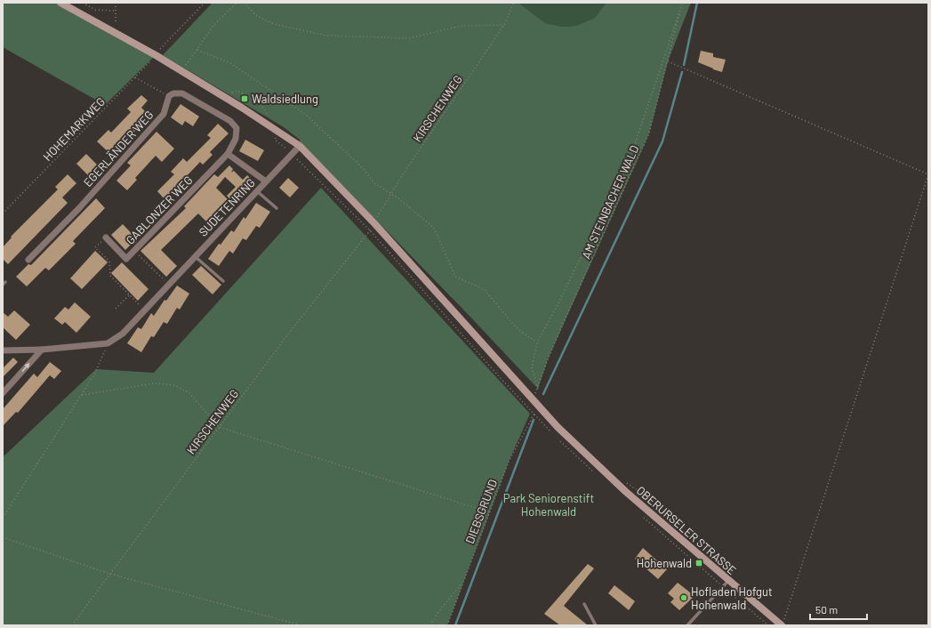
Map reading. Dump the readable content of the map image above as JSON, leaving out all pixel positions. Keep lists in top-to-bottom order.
{
  "streets": {
    "main road": ["OBERURSELER STRASSE"],
    "street": ["EGERLÄNDER WEG", "SUDETENRING", "GABLONZER WEG"],
    "path": [
      "KIRSCHENWEG",
      "HOHEMARKWEG",
      "AM STEINBACHER WALD",
      "DIEBSGRUND"
    ]
  },
  "crossings": [
    ["KIRSCHENWEG", "SUDETENRING"],
    ["KIRSCHENWEG", "OBERURSELER STRASSE"],
    ["HOHEMARKWEG", "OBERURSELER STRASSE"],
    ["AM STEINBACHER WALD", "OBERURSELER STRASSE"],
    ["SUDETENRING", "OBERURSELER STRASSE"],
    ["DIEBSGRUND", "OBERURSELER STRASSE"]
  ],
  "parks": ["Park Seniorenstift Hohenwald"],
  "places": {
    "transit": ["Waldsiedlung", "Hohenwald"],
    "other": ["Hofladen Hofgut Hohenwald"]
  },
  "scale_bar": "50 m"
}
